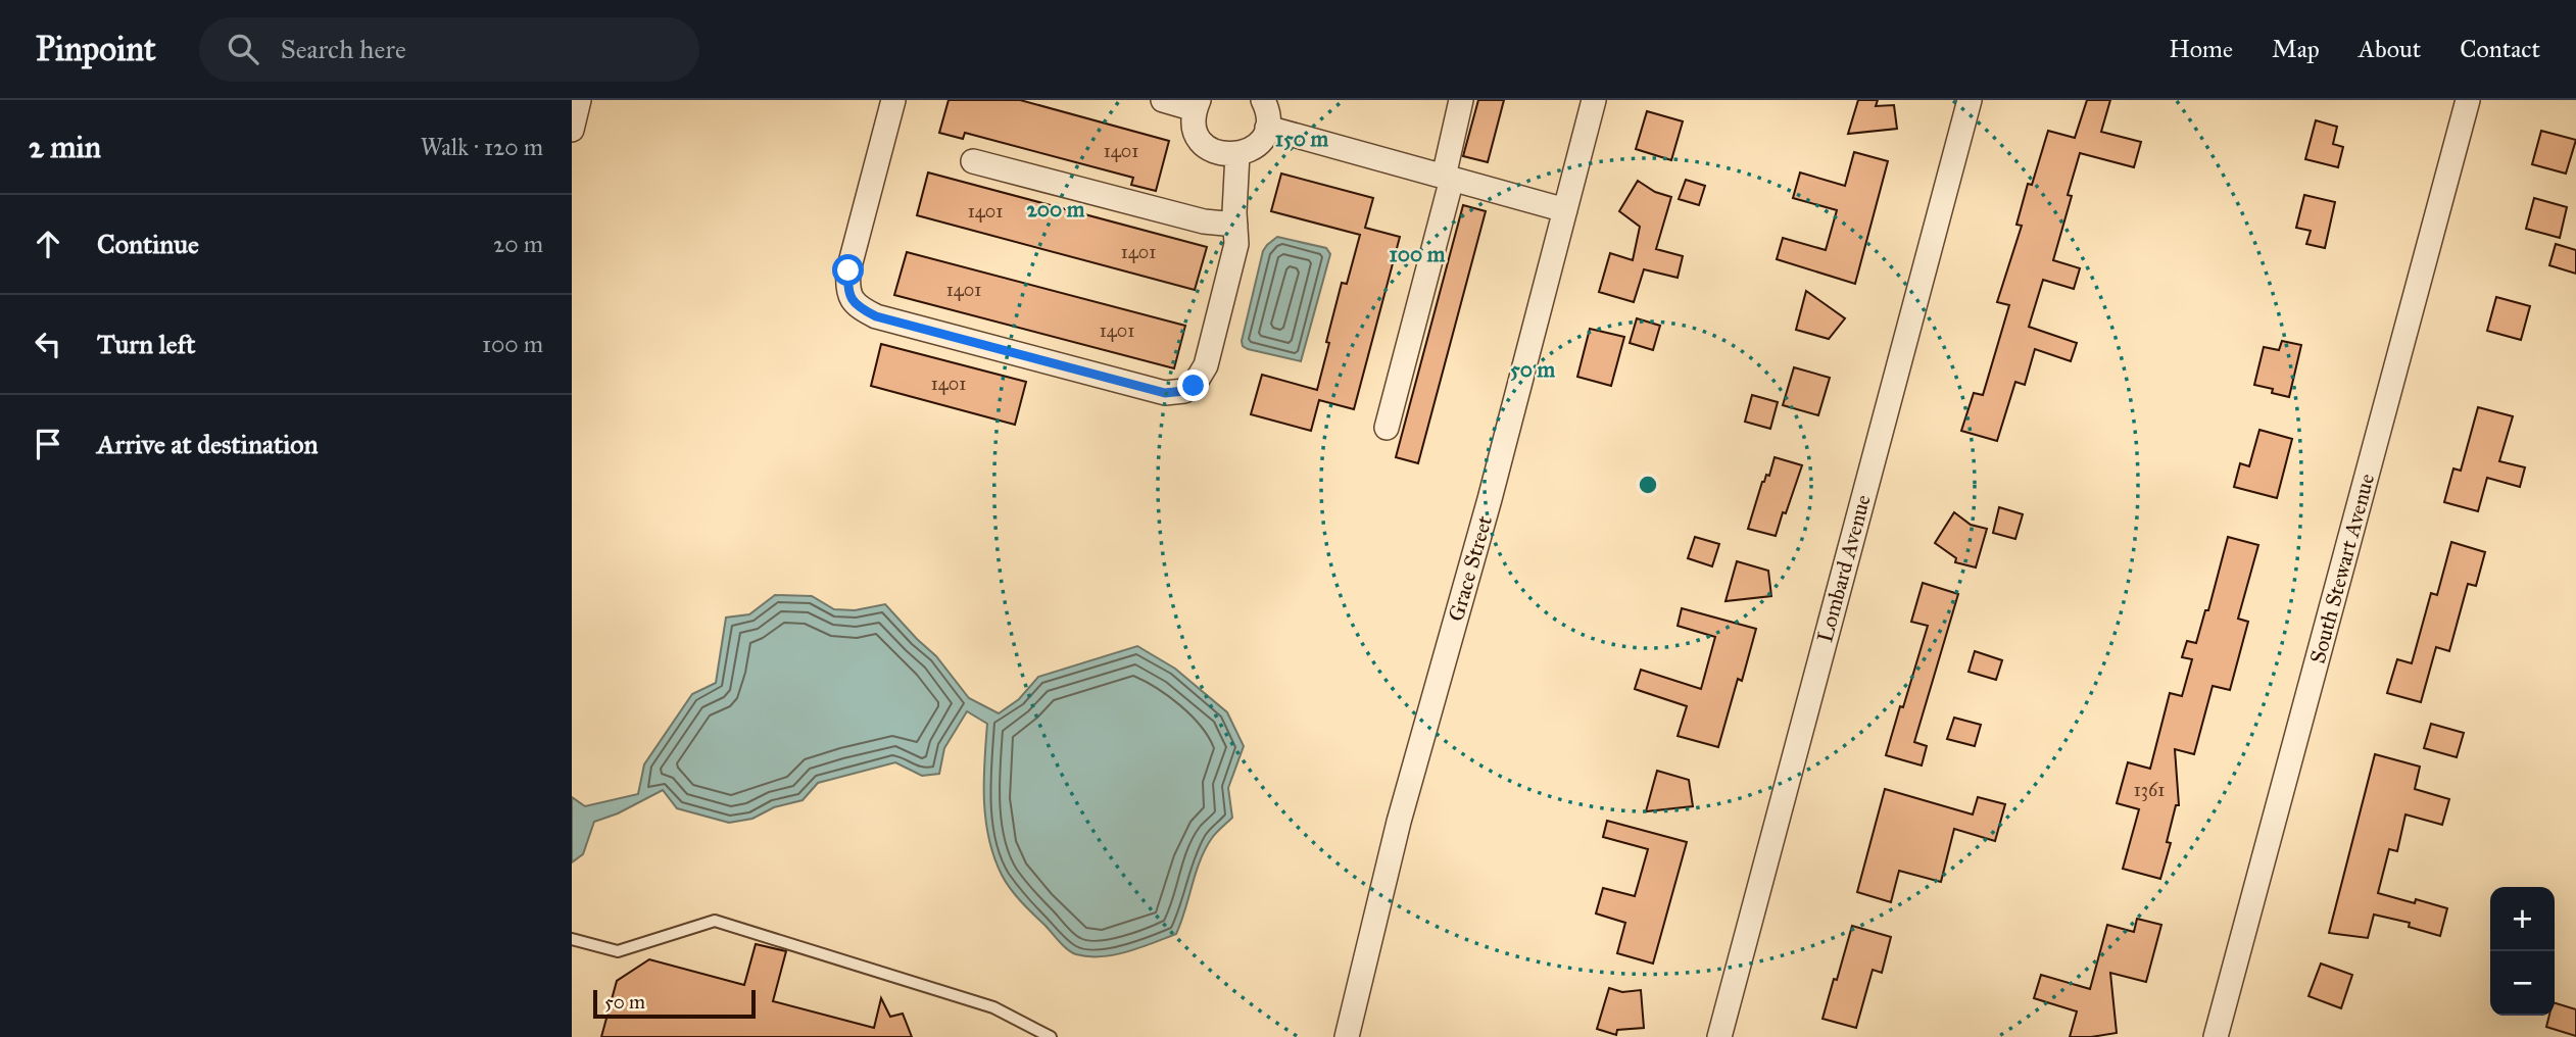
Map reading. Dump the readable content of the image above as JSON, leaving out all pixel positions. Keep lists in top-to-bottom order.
{
  "streets": {
    "street": ["Grace Street", "Lombard Avenue", "South Stewart Avenue"]
  },
  "house_numbers": [
    "1401",
    "1401",
    "1401",
    "1401",
    "1401",
    "1401",
    "1361"
  ],
  "scale_bar": "50 m",
  "page": {
    "header": "Pinpoint",
    "search": "Search here",
    "nav": [
      "Home",
      "Map",
      "About",
      "Contact"
    ],
    "heading": ["2 min", "Walk · 120 m"],
    "list": [
      ["Continue", "20 m"],
      ["Turn left", "100 m"],
      "Arrive at destination"
    ],
    "map_buttons": ["+", "−"],
    "scale": "50 m"
  },
  "rings": [
    "150 m",
    "200 m",
    "100 m",
    "50 m"
  ]
}
